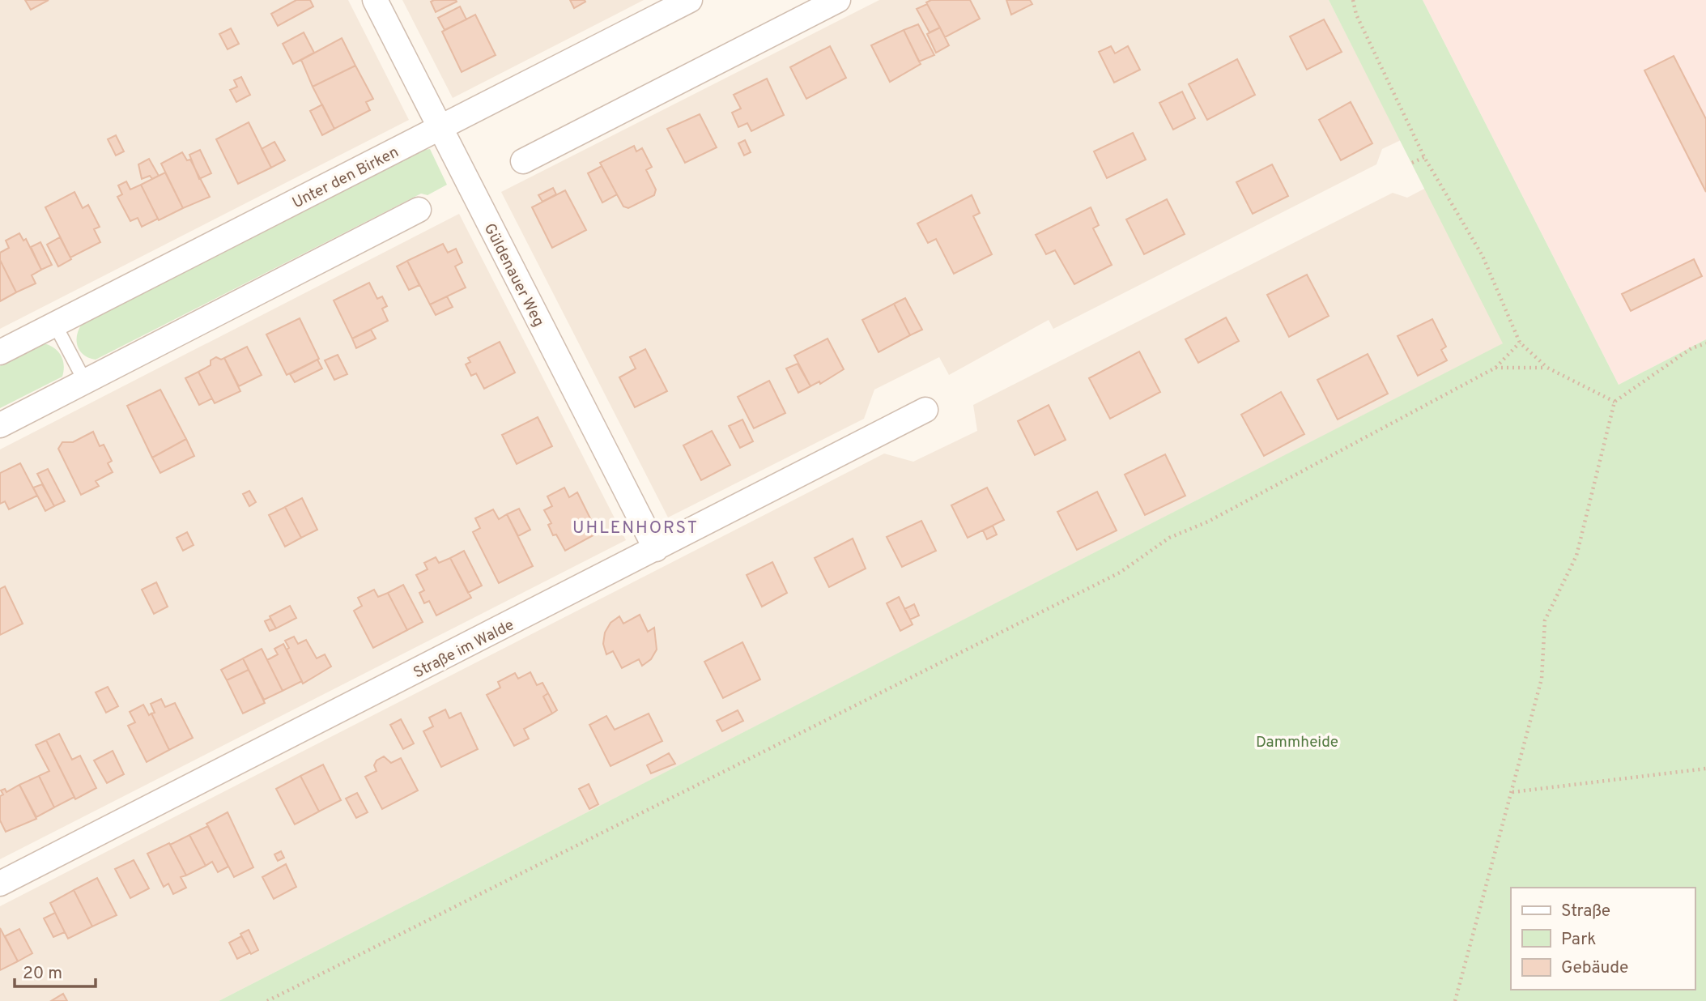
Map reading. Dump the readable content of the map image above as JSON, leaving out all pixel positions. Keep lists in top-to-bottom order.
{
  "streets": {
    "street": ["Unter den Birken", "Güldenauer Weg", "Straße im Walde"]
  },
  "crossings": [
    ["Unter den Birken", "Güldenauer Weg"],
    ["Güldenauer Weg", "Straße im Walde"]
  ],
  "districts": ["UHLENHORST"],
  "parks": ["Dammheide"],
  "legend": ["Straße", "Park", "Gebäude"],
  "scale_bar": "20 m"
}
